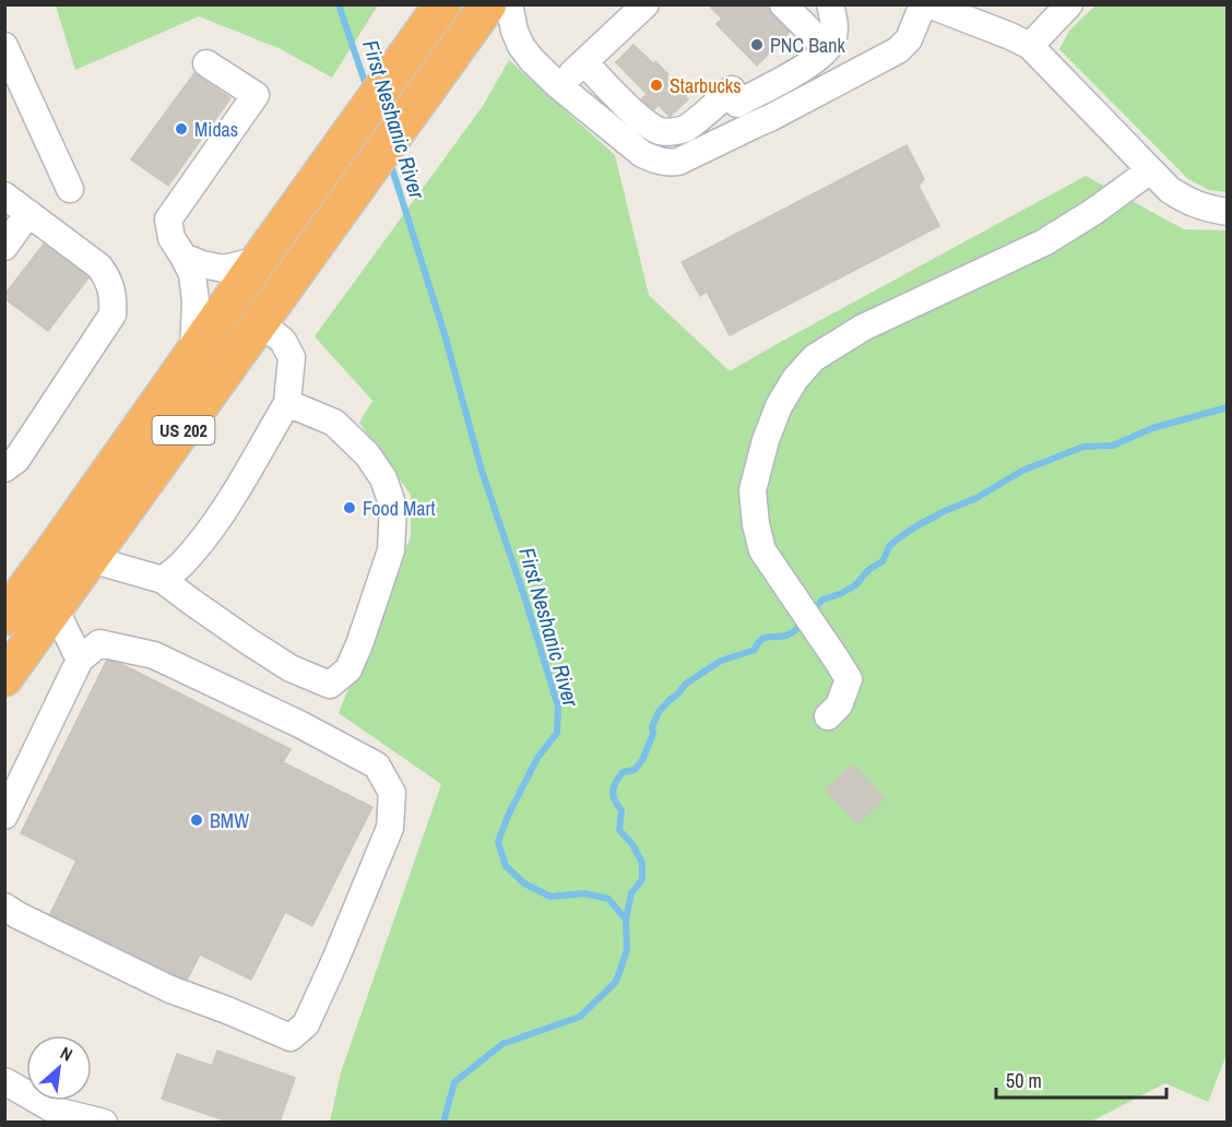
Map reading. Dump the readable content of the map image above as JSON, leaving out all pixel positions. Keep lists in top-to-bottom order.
{
  "streets": {
    "highway": ["US 202"]
  },
  "water": ["First Neshanic River"],
  "places": [
    "PNC Bank",
    "Starbucks",
    "Midas",
    "Food Mart",
    "BMW"
  ],
  "scale_bar": "50 m",
  "north": "top right"
}
